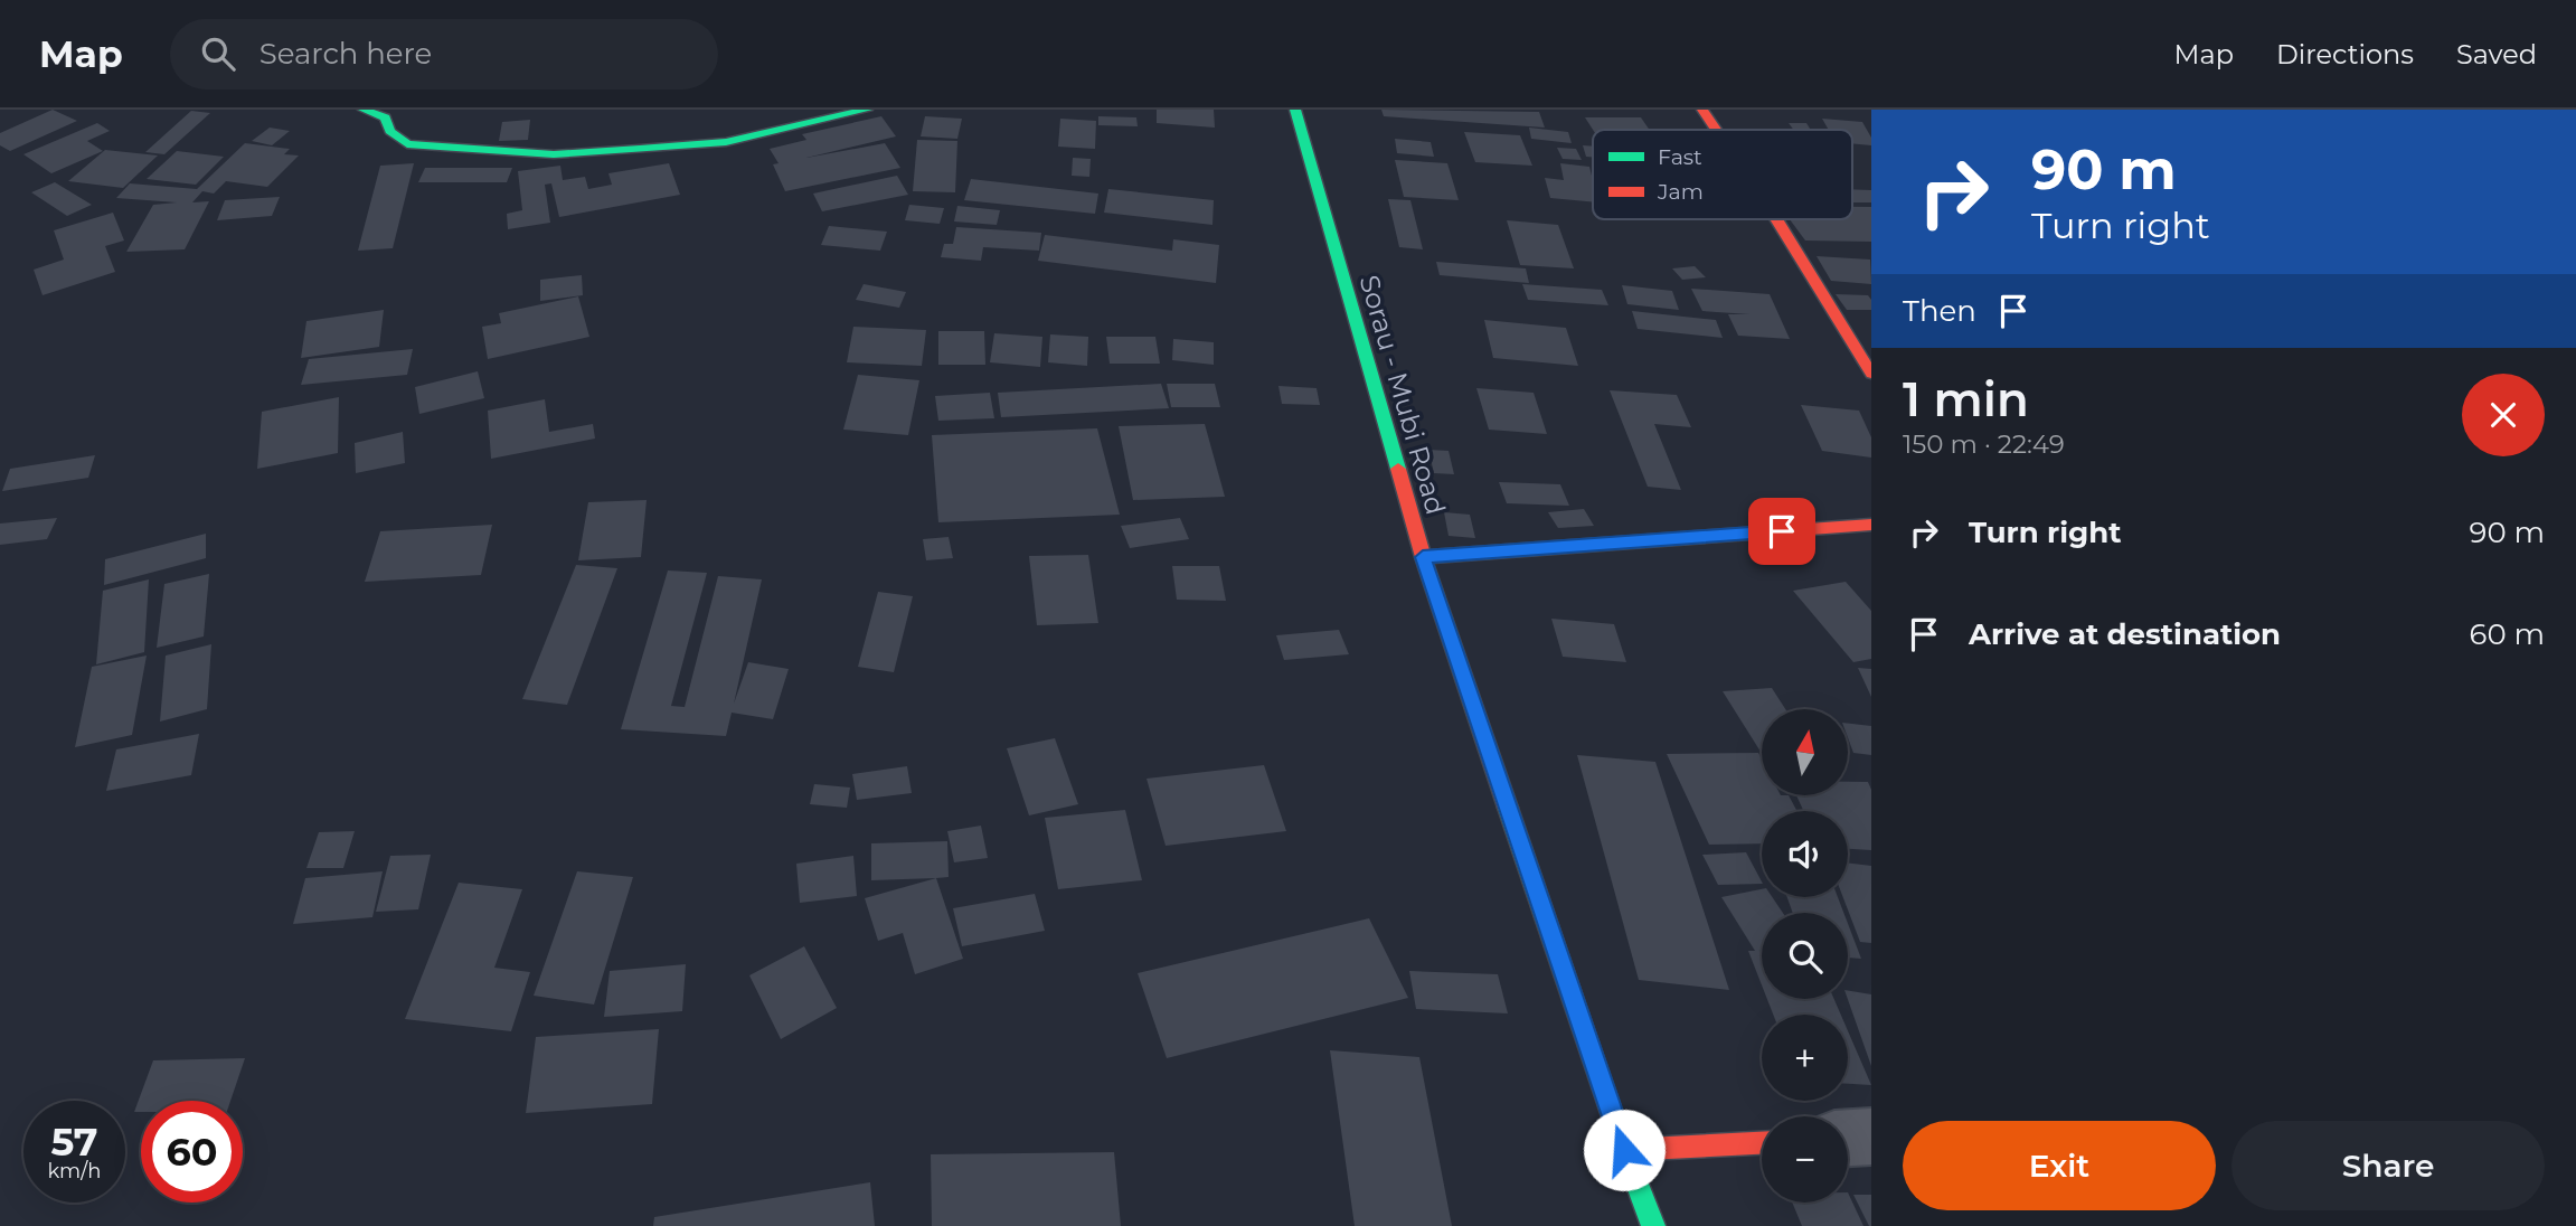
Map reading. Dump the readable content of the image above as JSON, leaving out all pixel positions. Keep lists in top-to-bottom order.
{
  "streets": {
    "street": ["Sorau - Mubi Road"]
  },
  "legend": ["Fast", "Jam"],
  "north": "top",
  "page": {
    "header": "Map",
    "search": "Search here",
    "nav": ["Map", "Directions", "Saved"],
    "turn": ["90 m", "Turn right"],
    "then": "Then",
    "heading": ["1 min", "150 m · 22:49"],
    "list": [
      {
        "name": "Turn right",
        "value": "90 m"
      },
      {
        "name": "Arrive at destination",
        "value": "60 m"
      }
    ],
    "map_buttons": ["+", "−"],
    "speed": "57 km/h",
    "limit": "60",
    "buttons": ["Exit", "Share"]
  }
}
